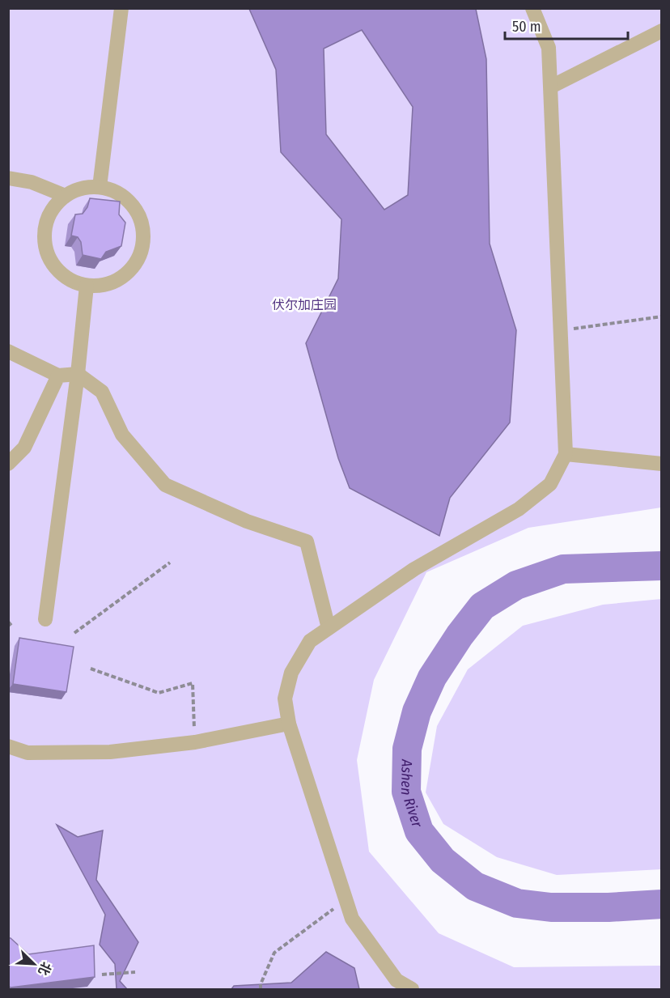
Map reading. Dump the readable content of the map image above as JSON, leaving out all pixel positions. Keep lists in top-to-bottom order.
{
  "water": ["Ashen River"],
  "parks": ["伏尔加庄园"],
  "scale_bar": "50 m",
  "north": "bottom right"
}
